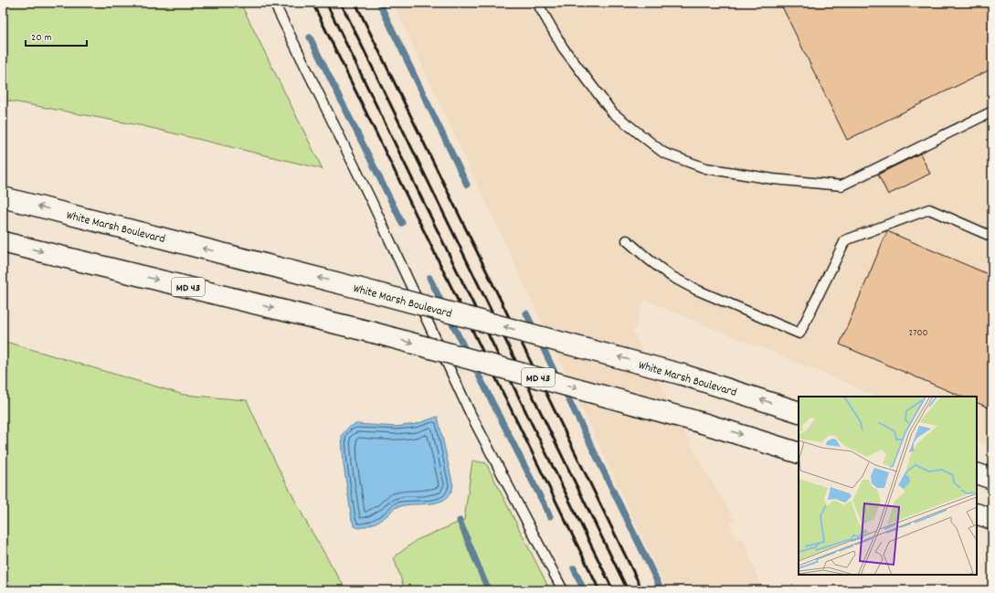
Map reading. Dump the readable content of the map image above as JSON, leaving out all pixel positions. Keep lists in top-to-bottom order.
{
  "streets": {
    "main road": ["White Marsh Boulevard", "MD 43"]
  },
  "house_numbers": ["2700"],
  "scale_bar": "20 m"
}
